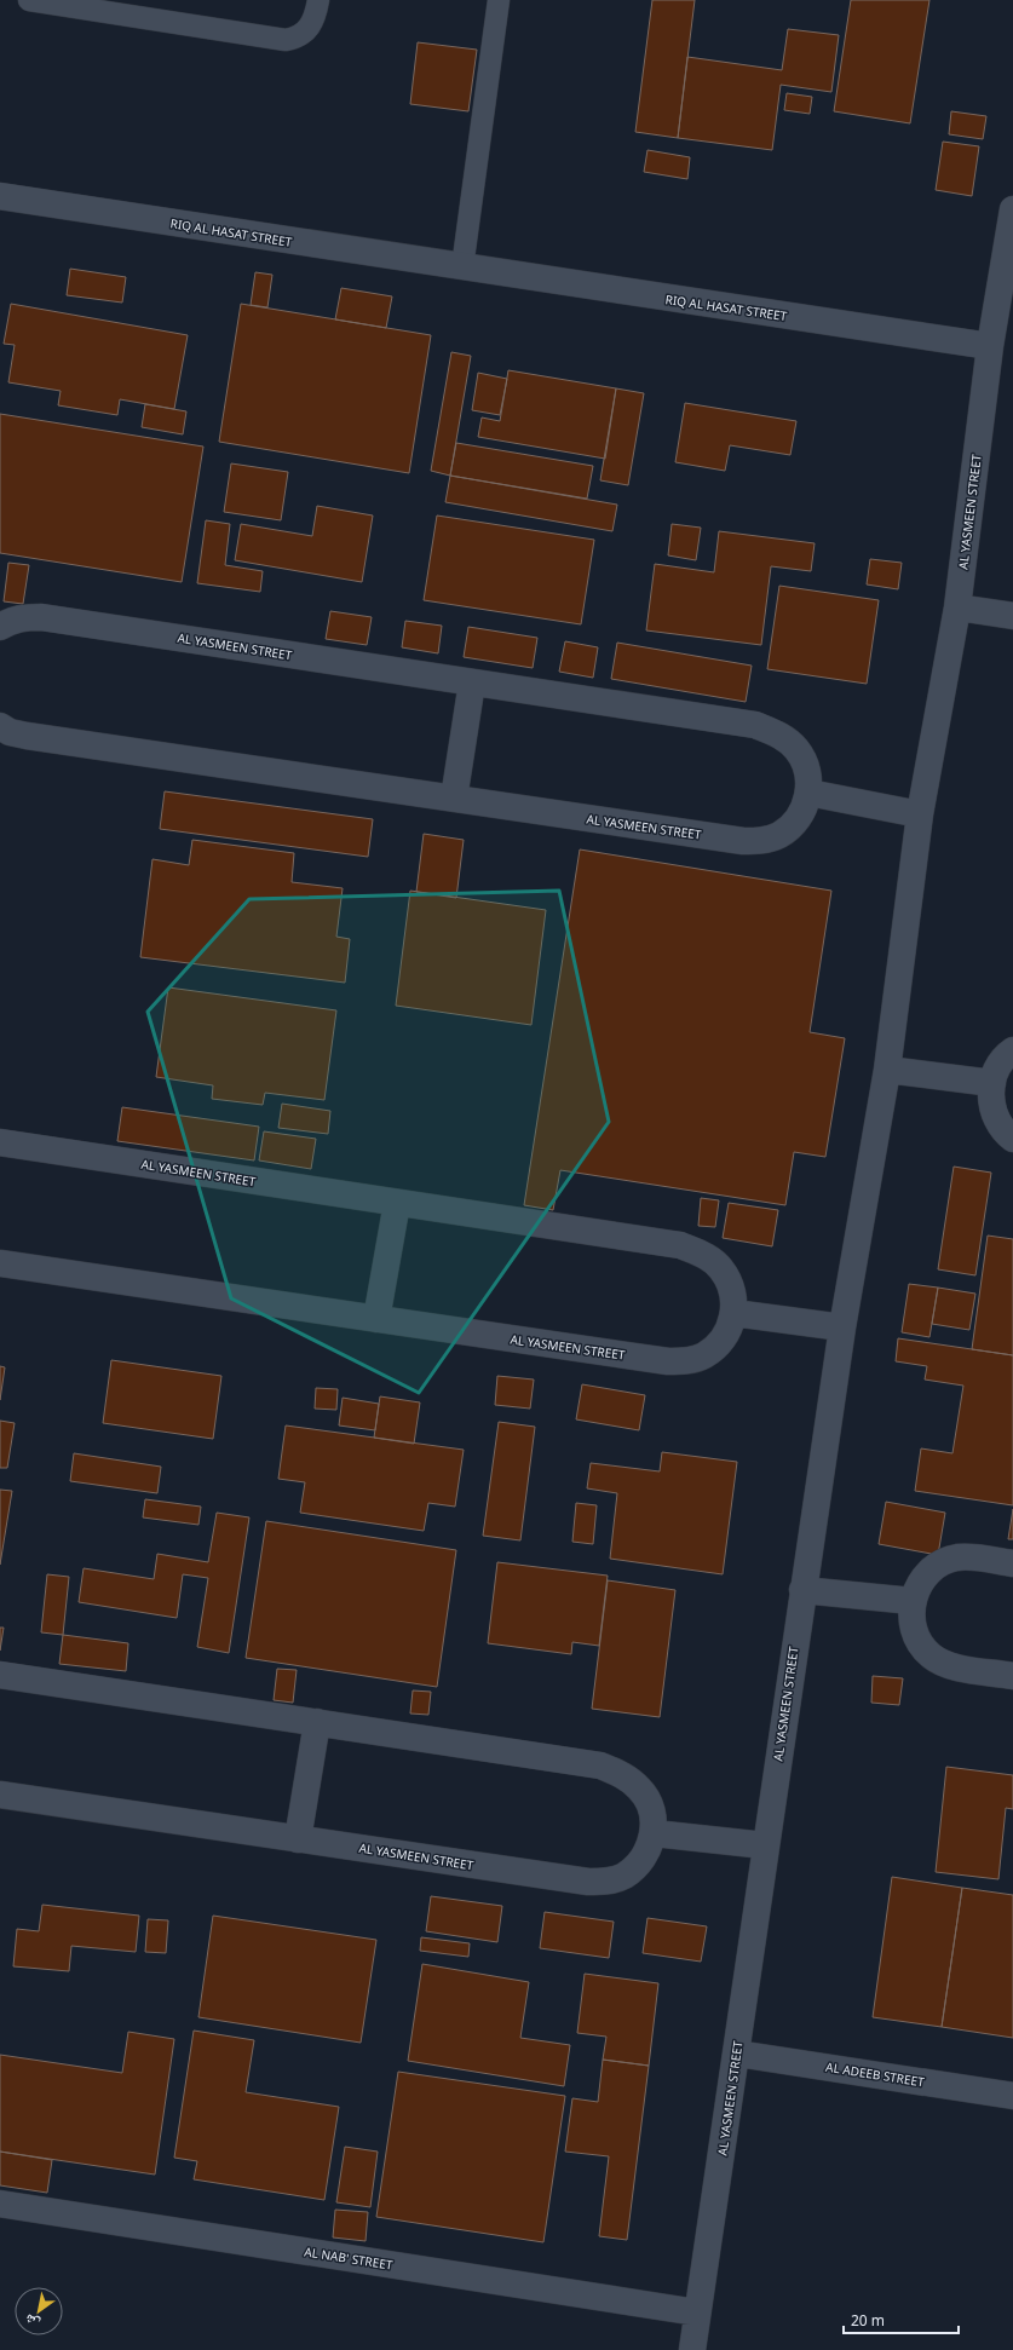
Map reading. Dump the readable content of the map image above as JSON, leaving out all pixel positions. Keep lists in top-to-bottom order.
{
  "streets": {
    "street": [
      "RIQ AL HASAT STREET",
      "AL YASMEEN STREET",
      "AL ADEEB STREET",
      "AL NAB' STREET"
    ]
  },
  "crossings": [
    ["RIQ AL HASAT STREET", "AL YASMEEN STREET"],
    ["AL YASMEEN STREET", "AL ADEEB STREET"],
    ["AL YASMEEN STREET", "AL NAB' STREET"]
  ],
  "scale_bar": "20 m",
  "north": "bottom left"
}
